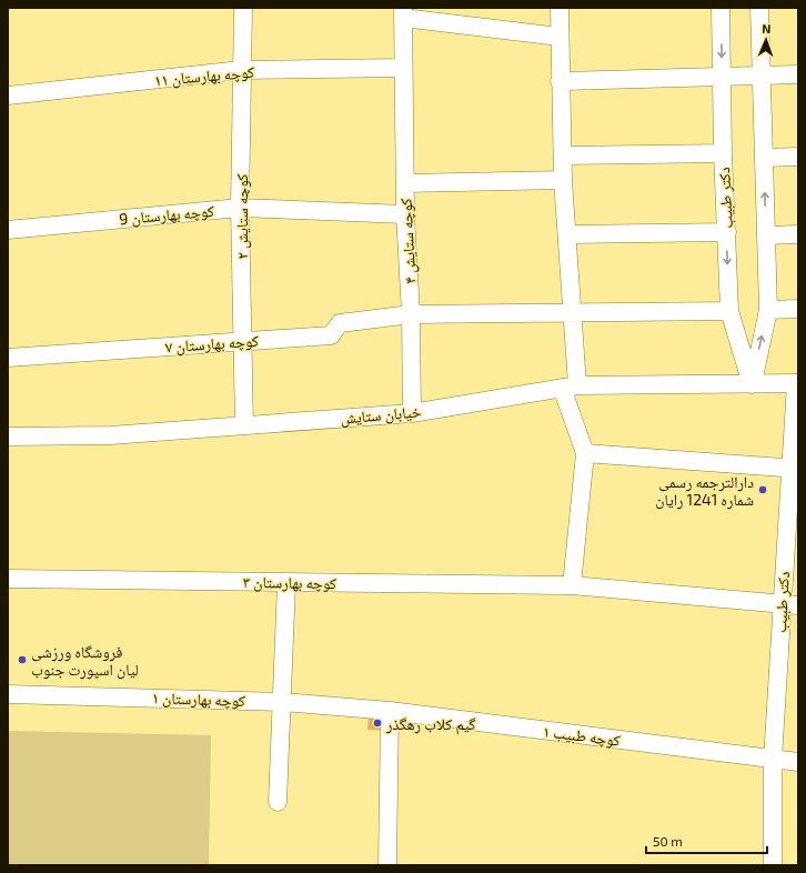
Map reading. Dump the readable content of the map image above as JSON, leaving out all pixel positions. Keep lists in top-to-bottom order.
{
  "streets": {
    "street": [
      "کوچه بهارستان ۱۱",
      "دکتر طبیب",
      "کوچه بهارستان 9",
      "کوچه ستایش ۲",
      "کوچه ستایش ۴",
      "کوچه بهارستان ۷",
      "خیابان ستایش",
      "کوچه بهارستان ۳",
      "کوچه بهارستان ۱",
      "کوچه طبیب ۱"
    ]
  },
  "crossings": [
    ["کوچه بهارستان ۱۱", "کوچه ستایش ۲"],
    ["کوچه بهارستان ۱۱", "کوچه ستایش ۴"],
    ["دکتر طبیب", "کوچه بهارستان ۷"],
    ["دکتر طبیب", "خیابان ستایش"],
    ["دکتر طبیب", "کوچه بهارستان ۳"],
    ["دکتر طبیب", "کوچه طبیب ۱"],
    ["کوچه بهارستان 9", "کوچه ستایش ۲"],
    ["کوچه بهارستان 9", "کوچه ستایش ۴"],
    ["کوچه ستایش ۲", "کوچه بهارستان ۷"],
    ["کوچه ستایش ۲", "خیابان ستایش"],
    ["کوچه ستایش ۴", "کوچه بهارستان ۷"],
    ["کوچه ستایش ۴", "خیابان ستایش"],
    ["کوچه بهارستان ۱", "کوچه طبیب ۱"]
  ],
  "places": ["دارالترجمه رسمی شماره 1241 رایان", "فروشگاه ورزشی لیان اسپورت جنوب", "گیم کلاب رهگذر"],
  "scale_bar": "50 m",
  "north": "top"
}
